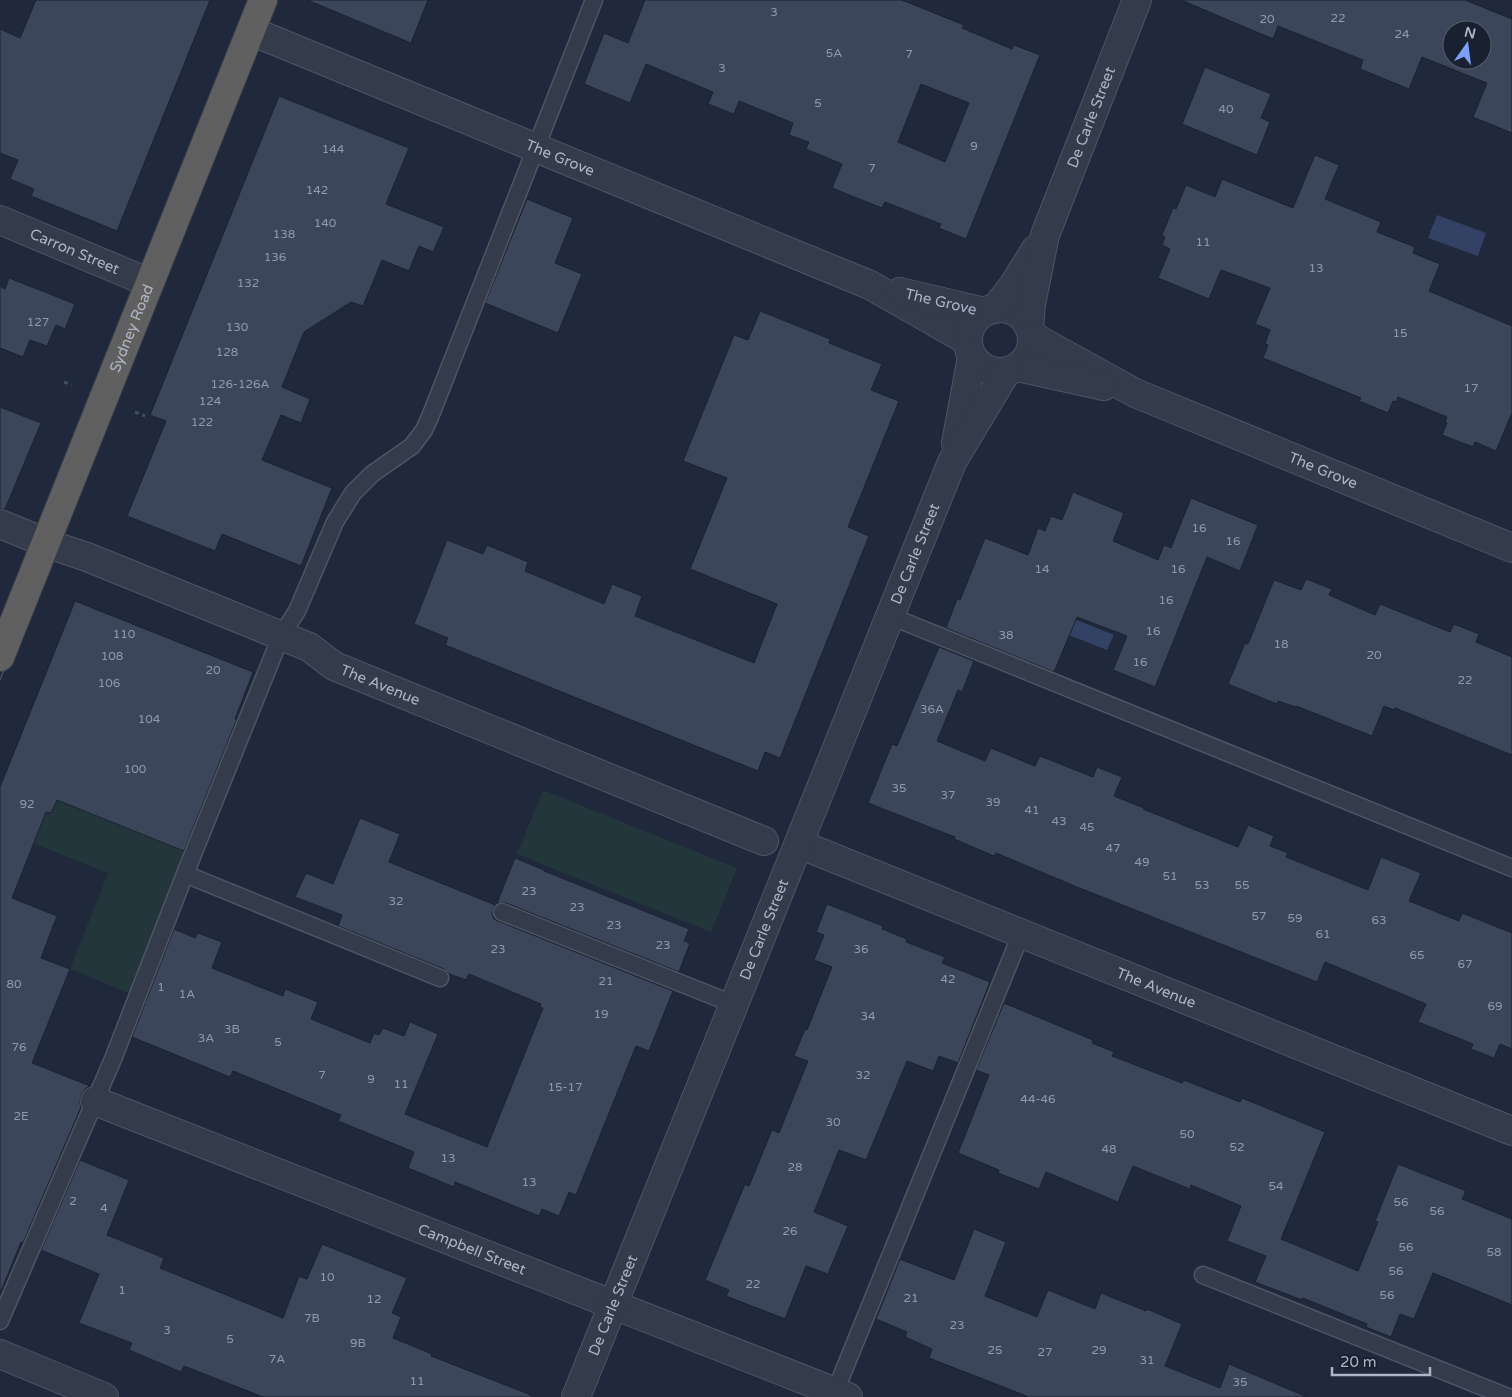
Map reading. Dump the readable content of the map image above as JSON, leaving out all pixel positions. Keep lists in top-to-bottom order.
{
  "streets": {
    "highway": ["Sydney Road"],
    "street": [
      "De Carle Street",
      "The Grove",
      "Carron Street",
      "The Avenue",
      "Campbell Street"
    ]
  },
  "crossings": [
    ["De Carle Street", "The Grove"],
    ["De Carle Street", "The Avenue"],
    ["De Carle Street", "Campbell Street"],
    ["The Grove", "Sydney Road"],
    ["Carron Street", "Sydney Road"],
    ["Sydney Road", "The Avenue"]
  ],
  "house_numbers": [
    "3",
    "22",
    "20",
    "24",
    "5A",
    "7",
    "3",
    "5",
    "40",
    "9",
    "144",
    "7",
    "142",
    "140",
    "138",
    "11",
    "136",
    "13",
    "132",
    "127",
    "130",
    "15",
    "128",
    "126-126A",
    "17",
    "124",
    "122",
    "16",
    "16",
    "14",
    "16",
    "16",
    "16",
    "110",
    "38",
    "18",
    "20",
    "108",
    "16",
    "20",
    "22",
    "106",
    "36A",
    "104",
    "100",
    "35",
    "37",
    "39",
    "92",
    "41",
    "43",
    "45",
    "47",
    "49",
    "51",
    "53",
    "55",
    "23",
    "32",
    "23",
    "57",
    "59",
    "63",
    "23",
    "61",
    "23",
    "23",
    "36",
    "65",
    "67",
    "42",
    "21",
    "80",
    "1",
    "1A",
    "69",
    "19",
    "34",
    "3B",
    "3A",
    "5",
    "76",
    "7",
    "32",
    "9",
    "11",
    "15-17",
    "44-46",
    "2E",
    "30",
    "50",
    "52",
    "48",
    "13",
    "28",
    "13",
    "54",
    "2",
    "56",
    "4",
    "56",
    "26",
    "56",
    "58",
    "56",
    "10",
    "22",
    "1",
    "56",
    "21",
    "12",
    "7B",
    "23",
    "3",
    "5",
    "9B",
    "25",
    "29",
    "27",
    "7A",
    "31",
    "11",
    "35"
  ],
  "scale_bar": "20 m",
  "north": "top"
}
